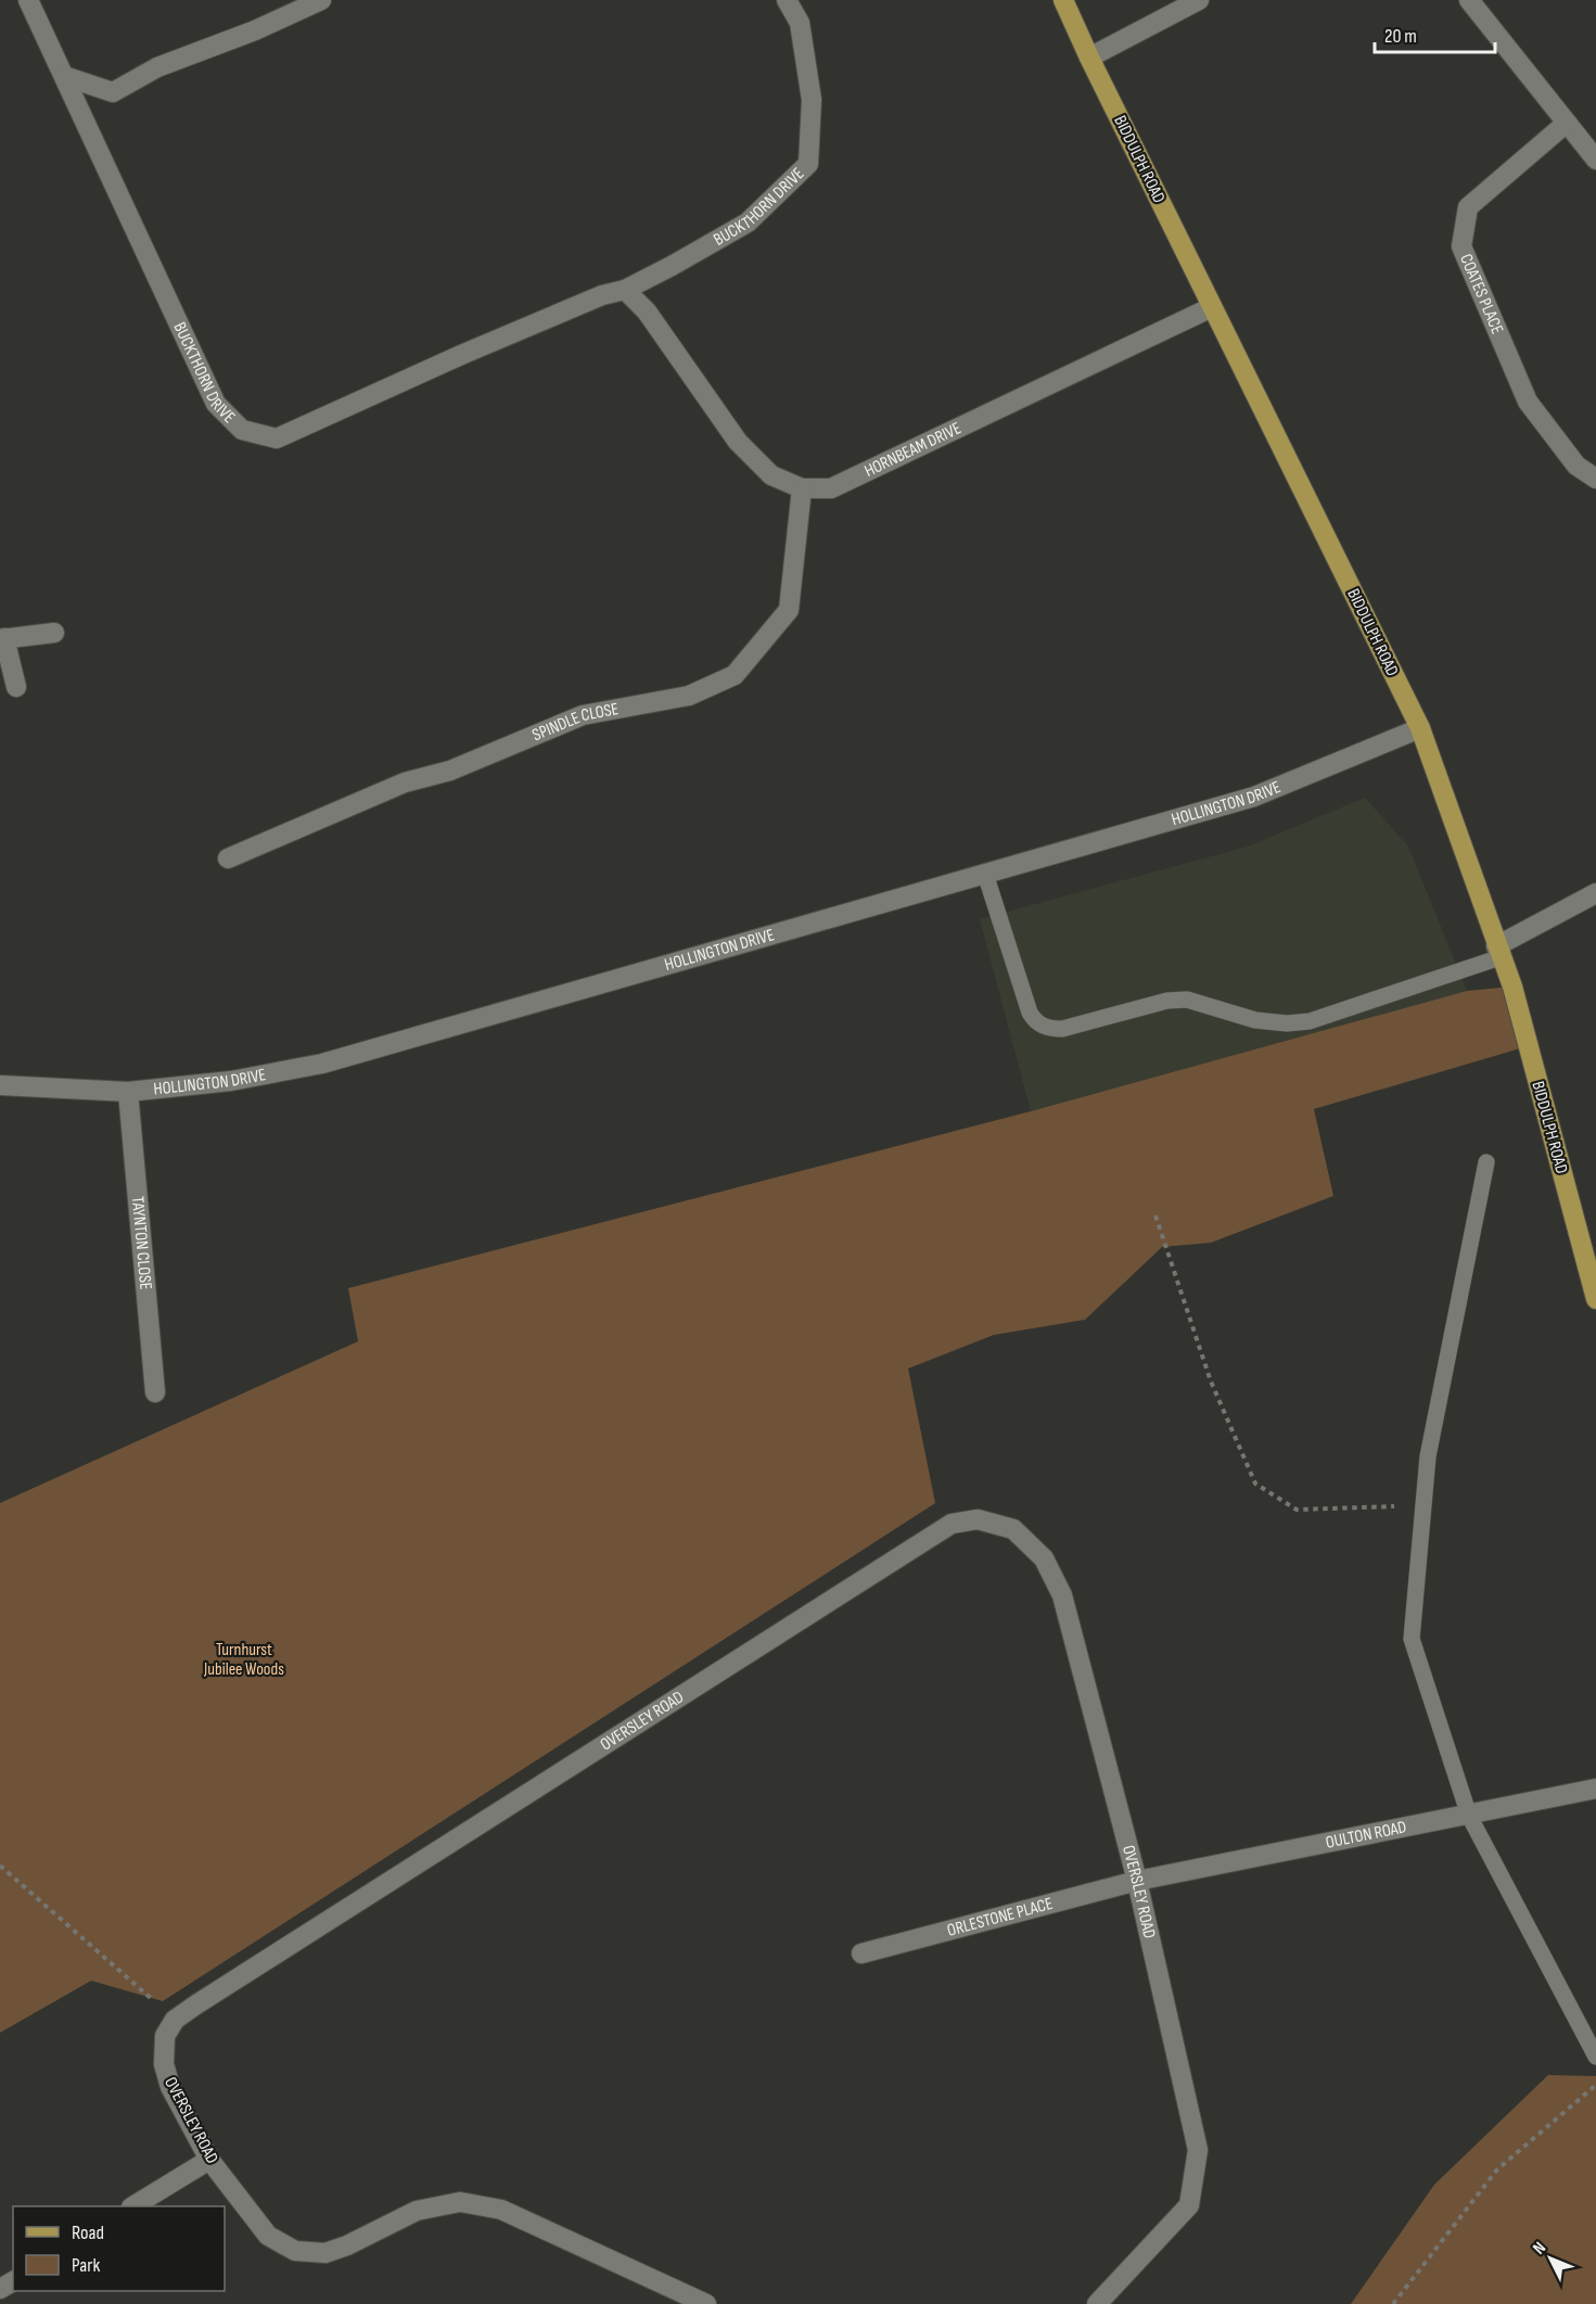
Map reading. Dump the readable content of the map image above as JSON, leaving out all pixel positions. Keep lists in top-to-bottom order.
{
  "streets": {
    "main road": ["BIDDULPH ROAD"],
    "street": [
      "BUCKTHORN DRIVE",
      "COATES PLACE",
      "HORNBEAM DRIVE",
      "SPINDLE CLOSE",
      "HOLLINGTON DRIVE",
      "TAYNTON CLOSE",
      "OVERSLEY ROAD",
      "OULTON ROAD",
      "ORLESTONE PLACE"
    ]
  },
  "crossings": [
    ["BIDDULPH ROAD", "HORNBEAM DRIVE"],
    ["BIDDULPH ROAD", "HOLLINGTON DRIVE"],
    ["BUCKTHORN DRIVE", "HORNBEAM DRIVE"],
    ["HORNBEAM DRIVE", "SPINDLE CLOSE"],
    ["HOLLINGTON DRIVE", "TAYNTON CLOSE"],
    ["OVERSLEY ROAD", "OULTON ROAD"],
    ["OVERSLEY ROAD", "ORLESTONE PLACE"],
    ["OULTON ROAD", "ORLESTONE PLACE"]
  ],
  "parks": ["Turnhurst Jubilee Woods"],
  "legend": ["Road", "Park"],
  "scale_bar": "20 m",
  "north": "top left"
}
